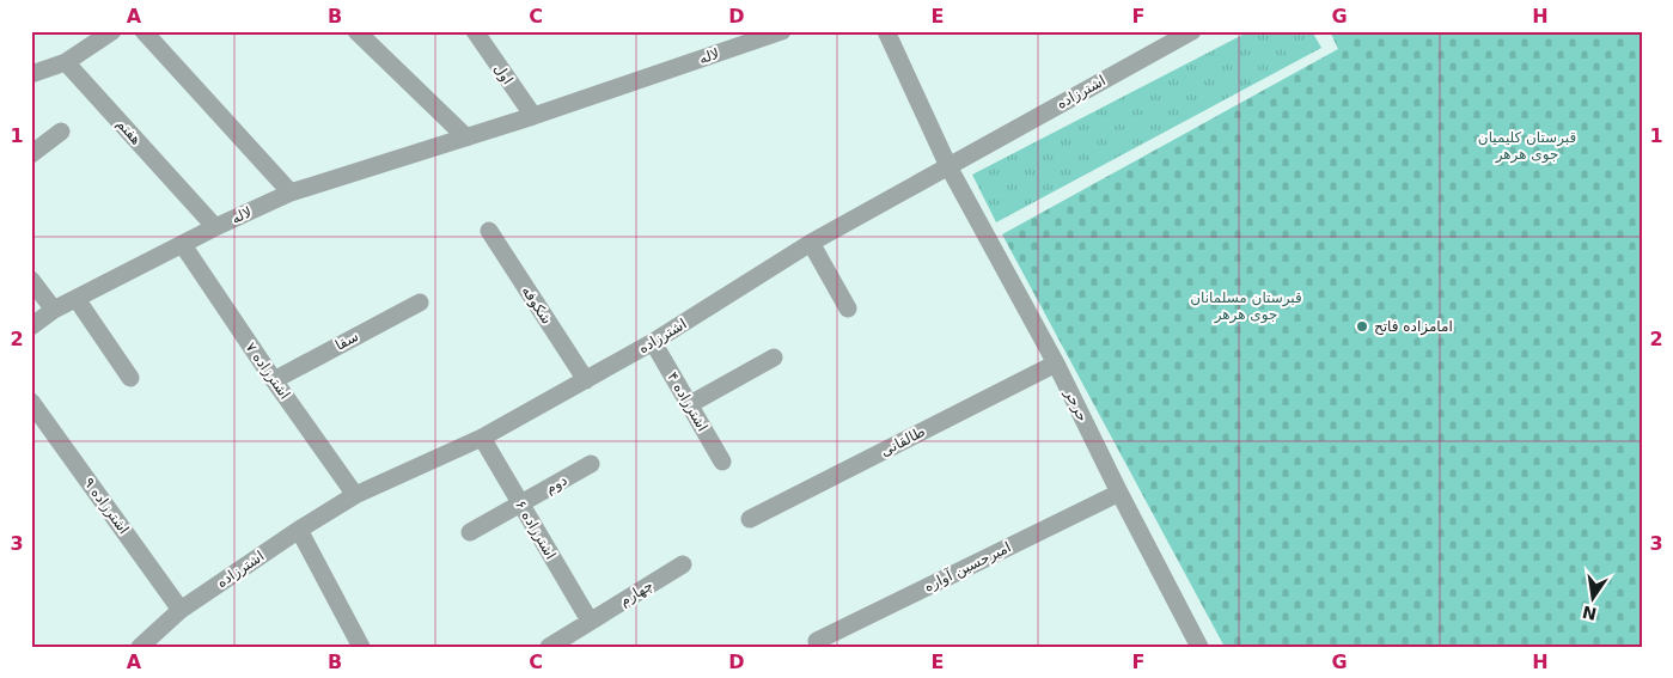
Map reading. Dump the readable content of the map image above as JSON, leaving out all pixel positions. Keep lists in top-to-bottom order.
{
  "streets": {
    "street": [
      "لاله",
      "اول",
      "اشترزاده",
      "هفتم",
      "شکوفه",
      "سقا",
      "اشترزاده ۷",
      "اشترزاده ۴",
      "حرحر",
      "طالقانی",
      "دوم",
      "اشترزاده ۹",
      "اشترزاده ۶",
      "امیرحسین آواره",
      "چهارم"
    ]
  },
  "crossings": [
    ["لاله", "اول"],
    ["لاله", "هفتم"],
    ["لاله", "اشترزاده ۷"],
    ["اشترزاده", "شکوفه"],
    ["اشترزاده", "اشترزاده ۷"],
    ["اشترزاده", "اشترزاده ۴"],
    ["اشترزاده", "حرحر"],
    ["اشترزاده", "اشترزاده ۹"],
    ["اشترزاده", "اشترزاده ۶"],
    ["سقا", "اشترزاده ۷"],
    ["حرحر", "طالقانی"],
    ["حرحر", "امیرحسین آواره"],
    ["دوم", "اشترزاده ۶"],
    ["اشترزاده ۶", "چهارم"]
  ],
  "parks": ["قبرستان کلیمیان جوی هرهر", "قبرستان مسلمانان جوی هرهر"],
  "places": ["امامزاده فاتح"],
  "north": "bottom",
  "grid": {
    "columns": [
      "A",
      "B",
      "C",
      "D",
      "E",
      "F",
      "G",
      "H"
    ],
    "rows": ["1", "2", "3"]
  }
}
